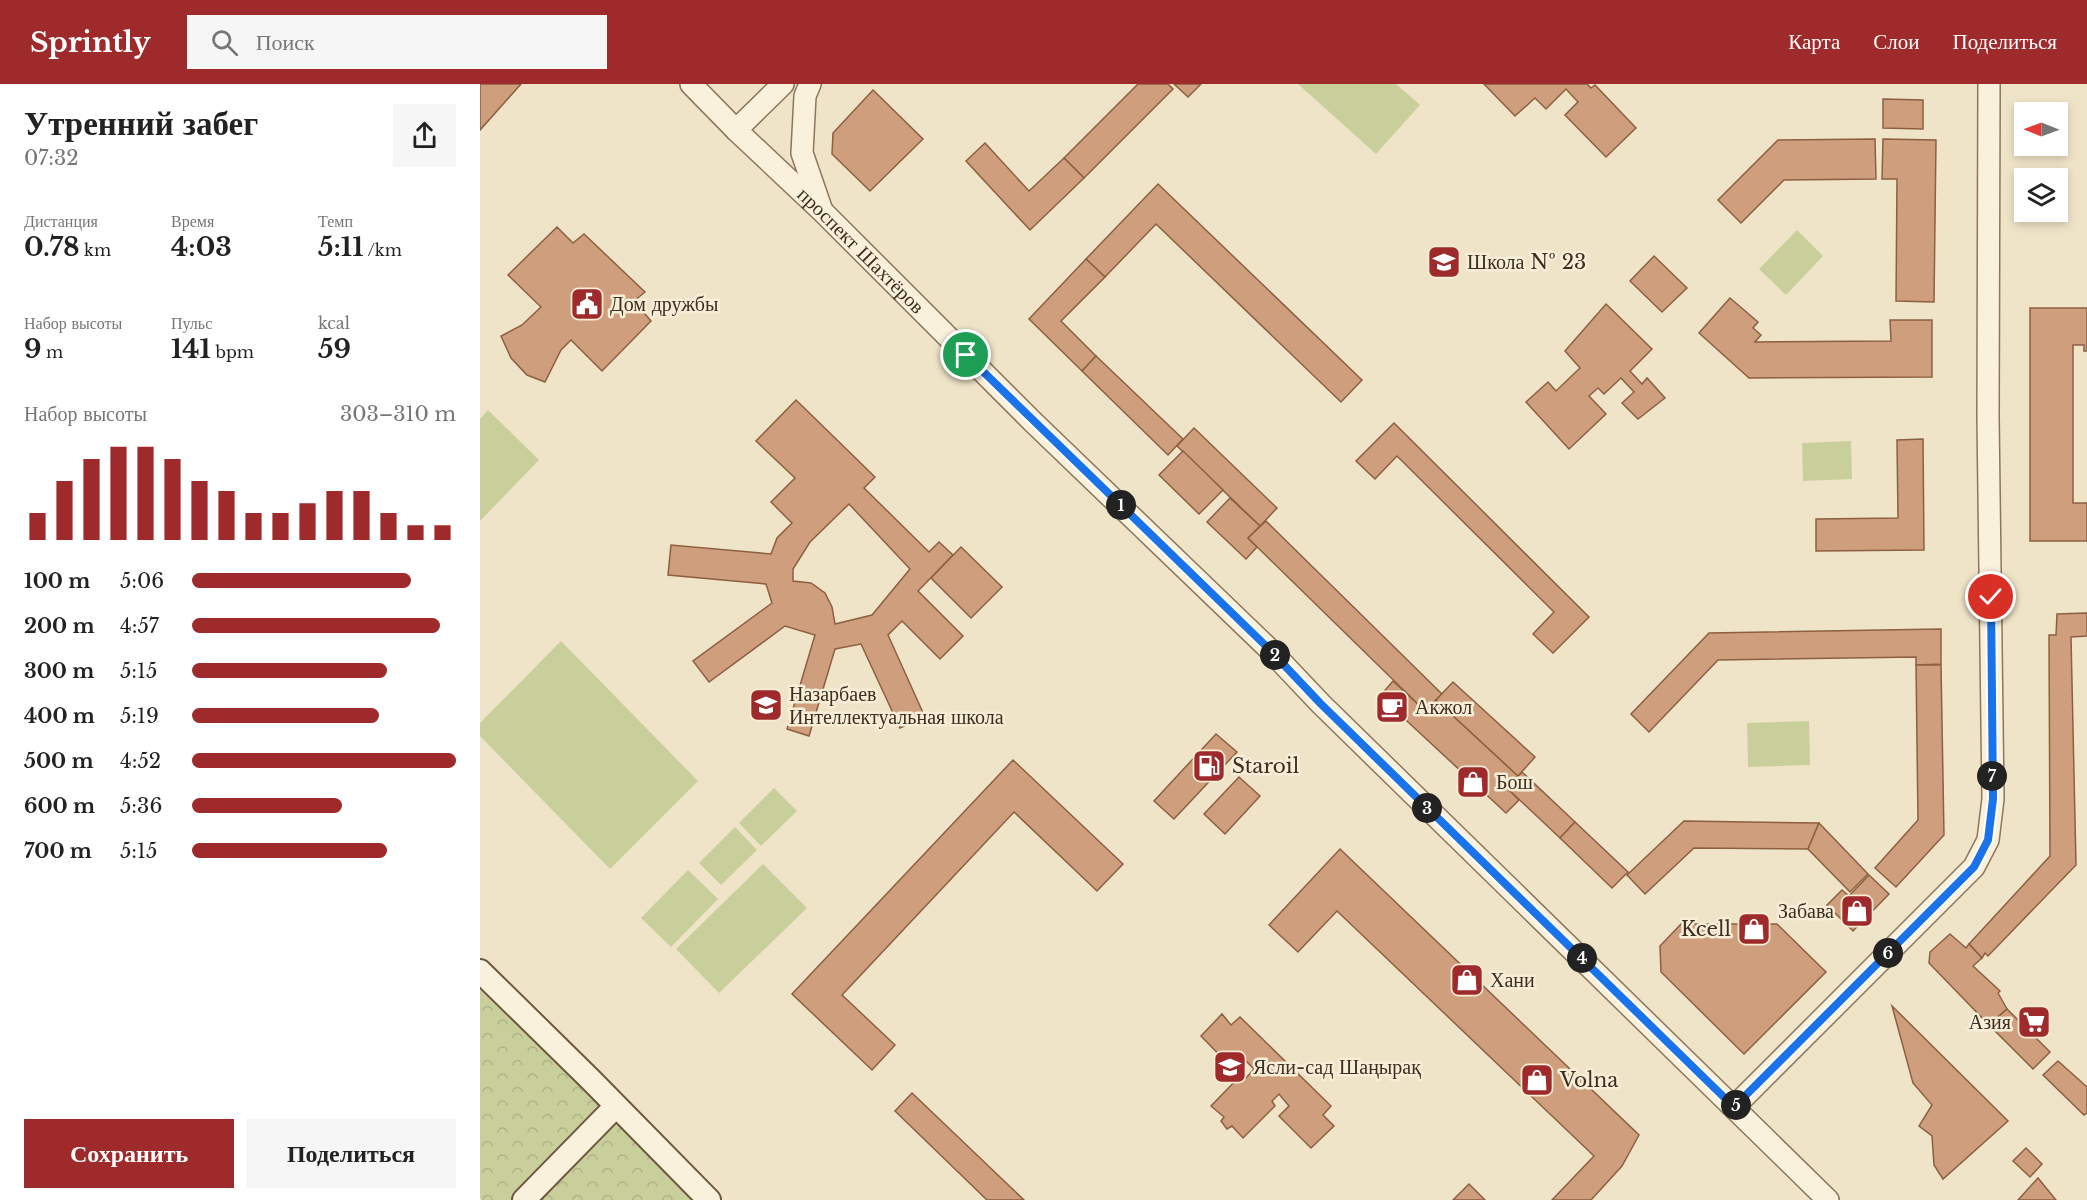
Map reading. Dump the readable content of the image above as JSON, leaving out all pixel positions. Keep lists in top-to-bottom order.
{
  "streets": {
    "street": ["проспект Шахтёров"]
  },
  "places": {
    "school or university": ["Школа № 23", "Назарбаев Интеллектуальная школа", "Ясли-сад Шаңырақ"],
    "public building": ["Дом дружбы"],
    "cafe": ["Акжол"],
    "fuel station": ["Staroil"],
    "shop": [
      "Бош",
      "Забава",
      "Kcell",
      "Хани",
      "Volna"
    ],
    "supermarket": ["Азия"]
  },
  "north": "left",
  "page": {
    "header": "Sprintly",
    "search": "Поиск",
    "nav": ["Карта", "Слои", "Поделиться"],
    "heading": ["Утренний забег", "07:32"],
    "stats": [
      ["Дистанция", "0.78 km"],
      ["Время", "4:03"],
      ["Темп", "5:11 /km"],
      ["Набор высоты", "9 m"],
      ["Пульс", "141 bpm"],
      ["kcal", "59"]
    ],
    "chart": ["Набор высоты", "303–310 m"],
    "pins": [
      "1",
      "2",
      "7",
      "3",
      "6",
      "4",
      "5"
    ],
    "list": [
      {
        "name": "100 m",
        "note": "5:06"
      },
      {
        "name": "200 m",
        "note": "4:57"
      },
      {
        "name": "300 m",
        "note": "5:15"
      },
      {
        "name": "400 m",
        "note": "5:19"
      },
      {
        "name": "500 m",
        "note": "4:52"
      },
      {
        "name": "600 m",
        "note": "5:36"
      },
      {
        "name": "700 m",
        "note": "5:15"
      }
    ],
    "buttons": ["Сохранить", "Поделиться"]
  }
}
